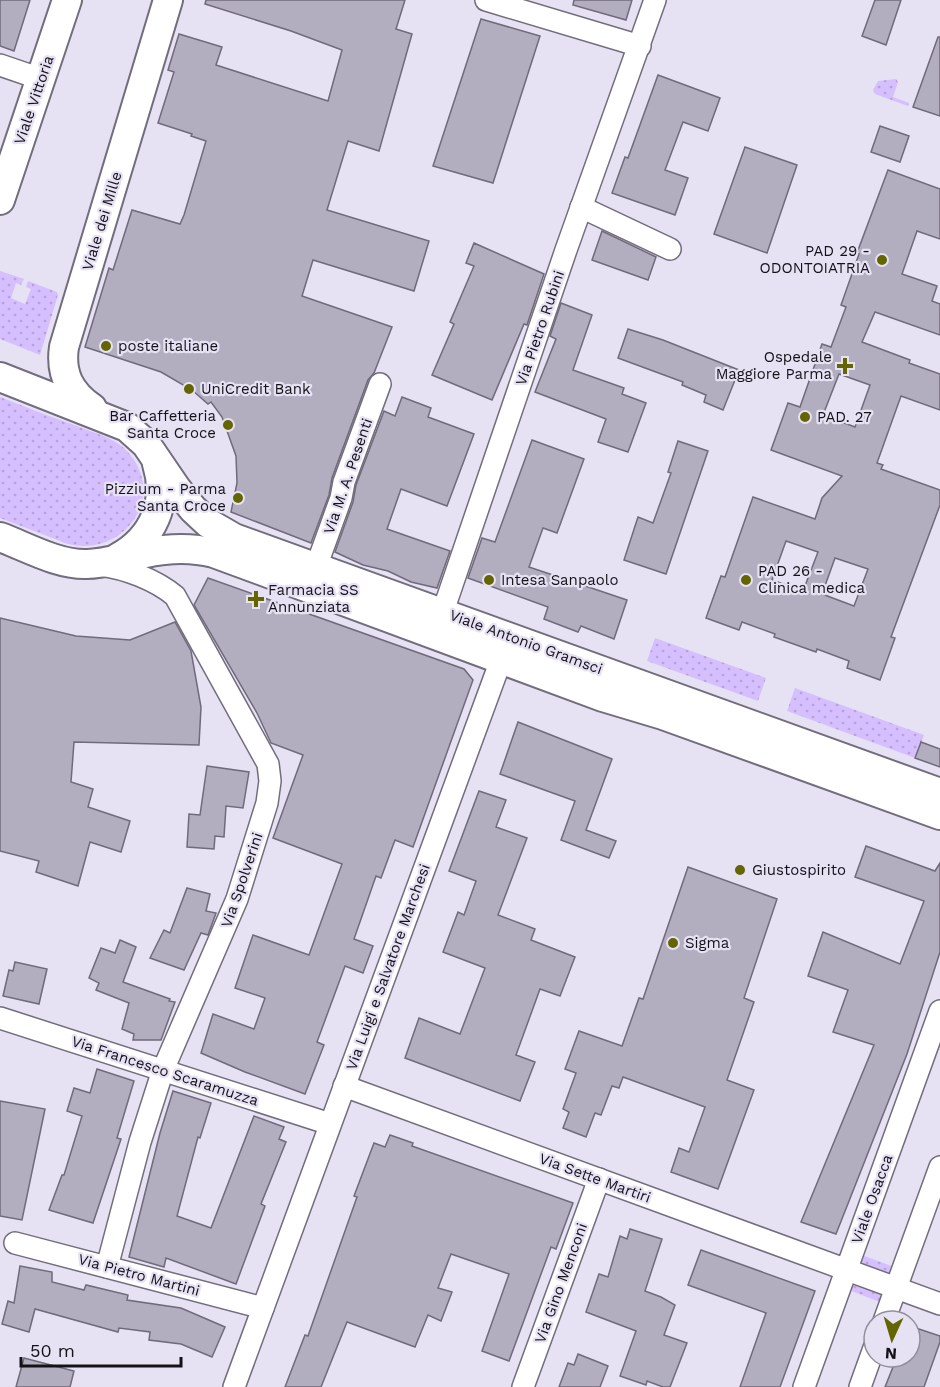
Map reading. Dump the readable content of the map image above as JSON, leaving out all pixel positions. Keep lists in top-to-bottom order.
{
  "streets": {
    "main road": ["Viale Vittoria", "Viale dei Mille", "Viale Antonio Gramsci"],
    "street": [
      "Via Pietro Rubini",
      "Via M. A. Pesenti",
      "Via Spolverini",
      "Via Luigi e Salvatore Marchesi",
      "Via Francesco Scaramuzza",
      "Via Sette Martiri",
      "Viale Osacca",
      "Via Pietro Martini",
      "Via Gino Menconi"
    ]
  },
  "crossings": [
    ["Via Pietro Rubini", "Viale Antonio Gramsci"],
    ["Via M. A. Pesenti", "Viale Antonio Gramsci"],
    ["Viale Antonio Gramsci", "Via Spolverini"],
    ["Viale Antonio Gramsci", "Via Luigi e Salvatore Marchesi"],
    ["Via Spolverini", "Via Francesco Scaramuzza"],
    ["Via Spolverini", "Via Pietro Martini"],
    ["Via Luigi e Salvatore Marchesi", "Via Francesco Scaramuzza"],
    ["Via Luigi e Salvatore Marchesi", "Via Sette Martiri"],
    ["Via Luigi e Salvatore Marchesi", "Via Pietro Martini"],
    ["Via Sette Martiri", "Viale Osacca"],
    ["Via Sette Martiri", "Via Gino Menconi"]
  ],
  "places": {
    "other": [
      "PAD 29 - ODONTOIATRIA",
      "poste italiane",
      "UniCredit Bank",
      "PAD. 27",
      "Bar Caffetteria Santa Croce",
      "Pizzium - Parma Santa Croce",
      "Intesa Sanpaolo",
      "PAD 26 - Clinica medica",
      "Giustospirito",
      "Sigma"
    ],
    "health": ["Ospedale Maggiore Parma", "Farmacia SS Annunziata"]
  },
  "scale_bar": "50 m",
  "north": "bottom"
}
